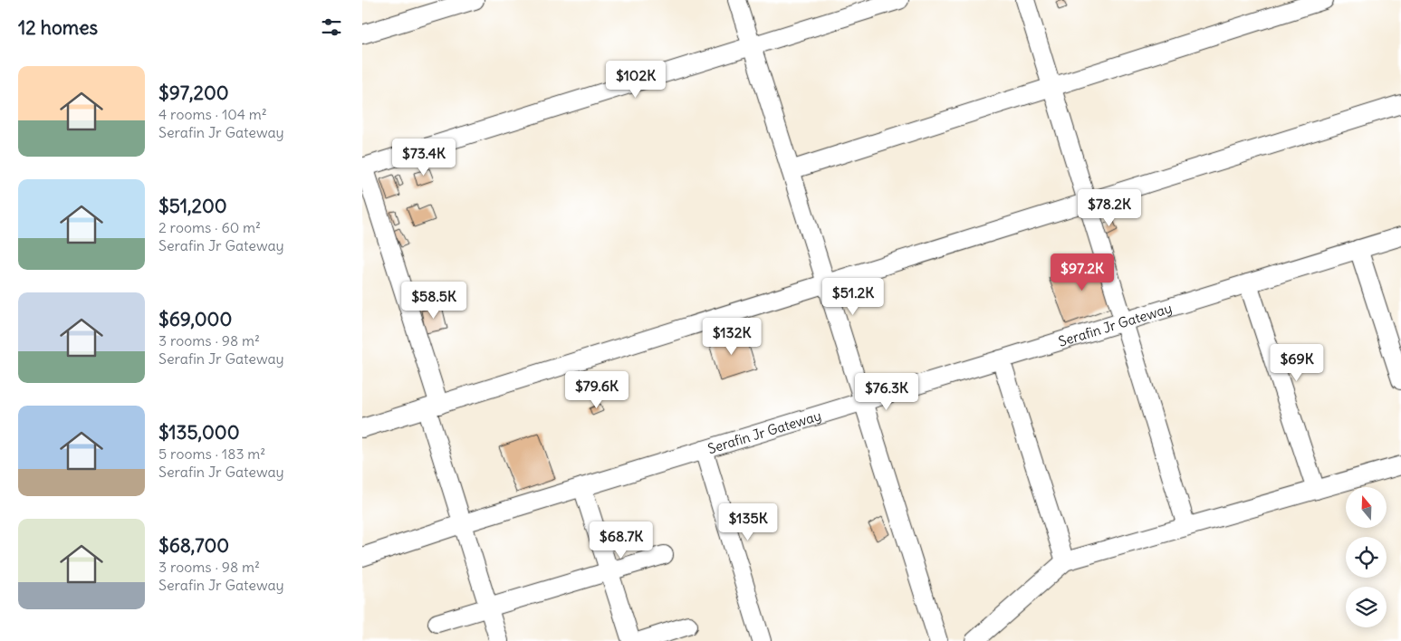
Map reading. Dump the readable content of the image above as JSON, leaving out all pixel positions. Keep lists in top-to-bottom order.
{
  "streets": {
    "street": ["Serafin Jr Gateway"]
  },
  "north": "top",
  "page": {
    "heading": "12 homes",
    "list": [
      {
        "name": "$97,200",
        "note": "4 rooms · 104 m² · Serafin Jr Gateway"
      },
      {
        "name": "$51,200",
        "note": "2 rooms · 60 m² · Serafin Jr Gateway"
      },
      {
        "name": "$69,000",
        "note": "3 rooms · 98 m² · Serafin Jr Gateway"
      },
      {
        "name": "$135,000",
        "note": "5 rooms · 183 m² · Serafin Jr Gateway"
      },
      {
        "name": "$68,700",
        "note": "3 rooms · 98 m² · Serafin Jr Gateway"
      }
    ],
    "price": [
      "$102K",
      "$73.4K",
      "$78.2K",
      "$97.2K",
      "$51.2K",
      "$58.5K",
      "$132K",
      "$69K",
      "$79.6K",
      "$76.3K",
      "$135K",
      "$68.7K"
    ]
  }
}
